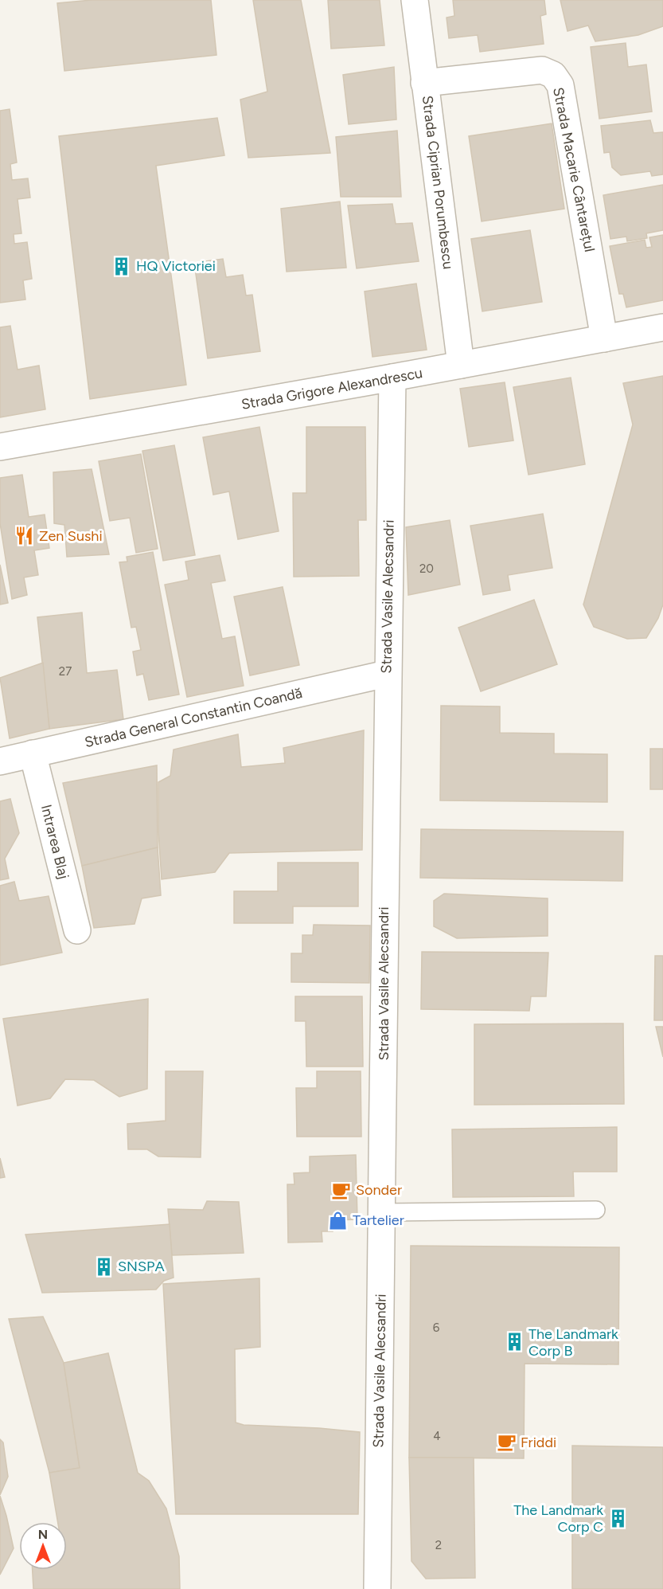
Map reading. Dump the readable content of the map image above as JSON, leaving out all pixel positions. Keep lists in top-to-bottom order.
{
  "streets": {
    "street": [
      "Strada Macarie Cântarețul",
      "Strada Ciprian Porumbescu",
      "Strada Grigore Alexandrescu",
      "Strada Vasile Alecsandri",
      "Strada General Constantin Coandă",
      "Intrarea Blaj"
    ]
  },
  "crossings": [
    ["Strada Macarie Cântarețul", "Strada Ciprian Porumbescu"],
    ["Strada Macarie Cântarețul", "Strada Grigore Alexandrescu"],
    ["Strada Ciprian Porumbescu", "Strada Grigore Alexandrescu"],
    ["Strada Grigore Alexandrescu", "Strada Vasile Alecsandri"],
    ["Strada Vasile Alecsandri", "Strada General Constantin Coandă"],
    ["Strada General Constantin Coandă", "Intrarea Blaj"]
  ],
  "places": {
    "building": [
      "HQ Victoriei",
      "SNSPA",
      "The Landmark Corp B",
      "The Landmark Corp C"
    ],
    "restaurant": ["Zen Sushi"],
    "cafe": ["Sonder", "Friddi"],
    "shop": ["Tartelier"]
  },
  "house_numbers": [
    "20",
    "27",
    "6",
    "4",
    "2"
  ],
  "north": "top"
}
